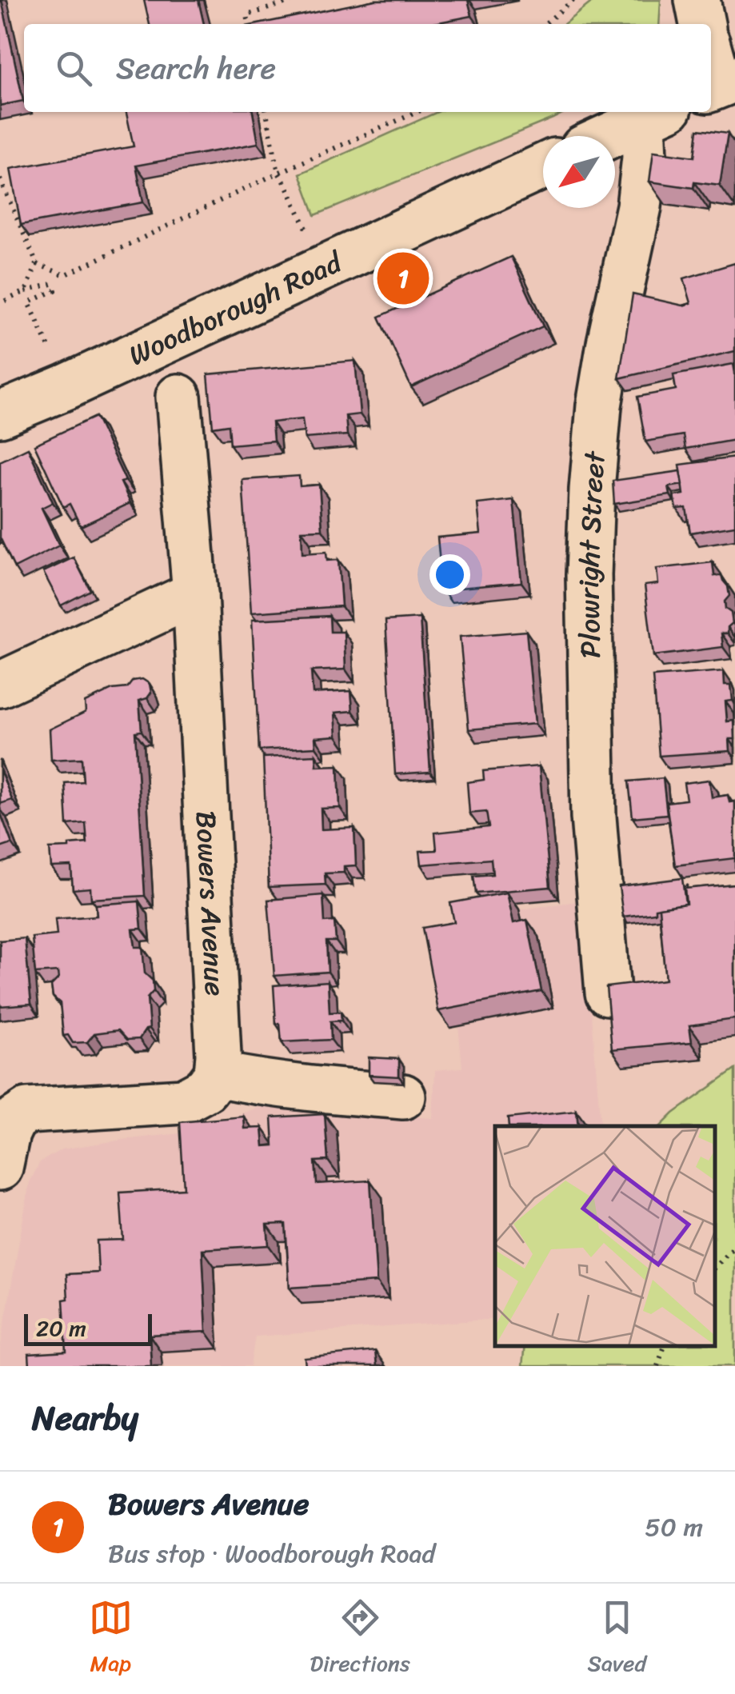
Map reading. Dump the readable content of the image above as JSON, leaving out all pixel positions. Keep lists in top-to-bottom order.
{
  "streets": {
    "street": ["Woodborough Road", "Plowright Street", "Bowers Avenue"]
  },
  "scale_bar": "20 m",
  "north": "bottom left",
  "page": {
    "search": "Search here",
    "pins": "1",
    "scale": "20 m",
    "heading": "Nearby",
    "list": [
      {
        "mark": "1",
        "name": "Bowers Avenue",
        "note": "Bus stop · Woodborough Road",
        "value": "50 m"
      }
    ],
    "nav": ["Map", "Directions", "Saved"]
  }
}
